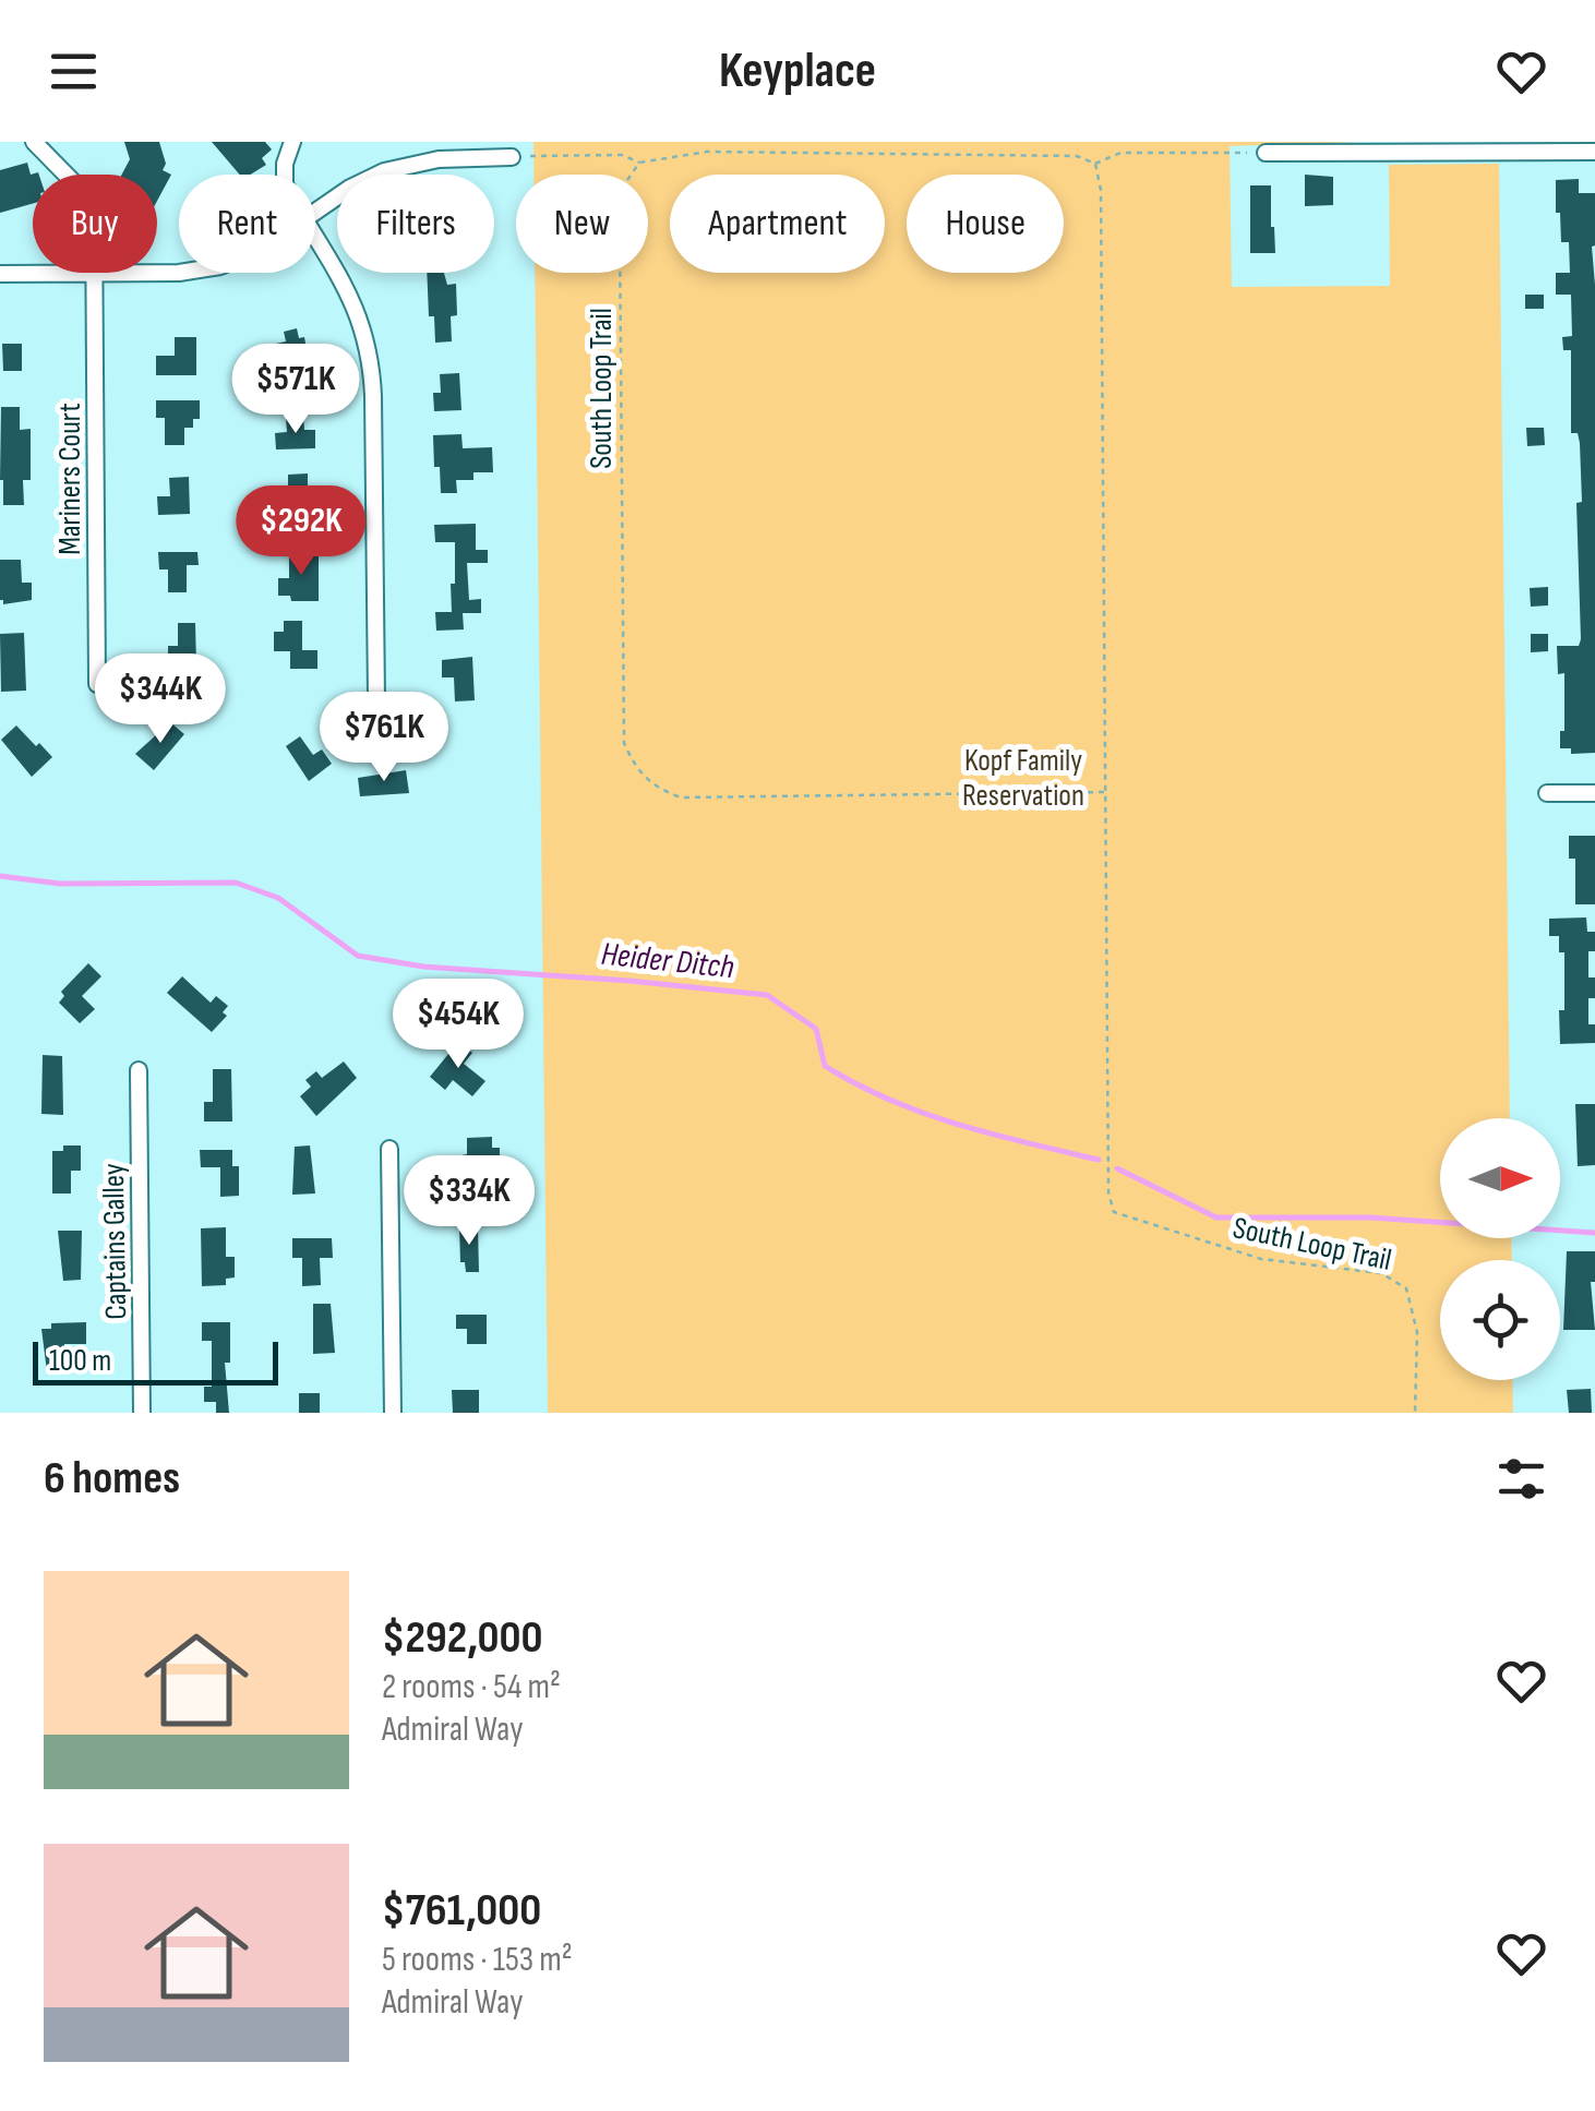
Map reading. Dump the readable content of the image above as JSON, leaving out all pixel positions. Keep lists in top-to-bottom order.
{
  "streets": {
    "street": ["Mariners Court", "Captains Galley"],
    "path": ["South Loop Trail"]
  },
  "water": ["Heider Ditch"],
  "parks": ["Kopf Family Reservation"],
  "scale_bar": "100 m",
  "north": "right",
  "page": {
    "header": "Keyplace",
    "chip": [
      "Buy",
      "Rent",
      "Filters",
      "New",
      "Apartment",
      "House"
    ],
    "price": [
      "$571K",
      "$292K",
      "$344K",
      "$761K",
      "$454K",
      "$334K"
    ],
    "scale": "100 m",
    "heading": "6 homes",
    "list": [
      {
        "name": "$292,000",
        "note": "2 rooms · 54 m² · Admiral Way"
      },
      {
        "name": "$761,000",
        "note": "5 rooms · 153 m² · Admiral Way"
      }
    ]
  }
}
